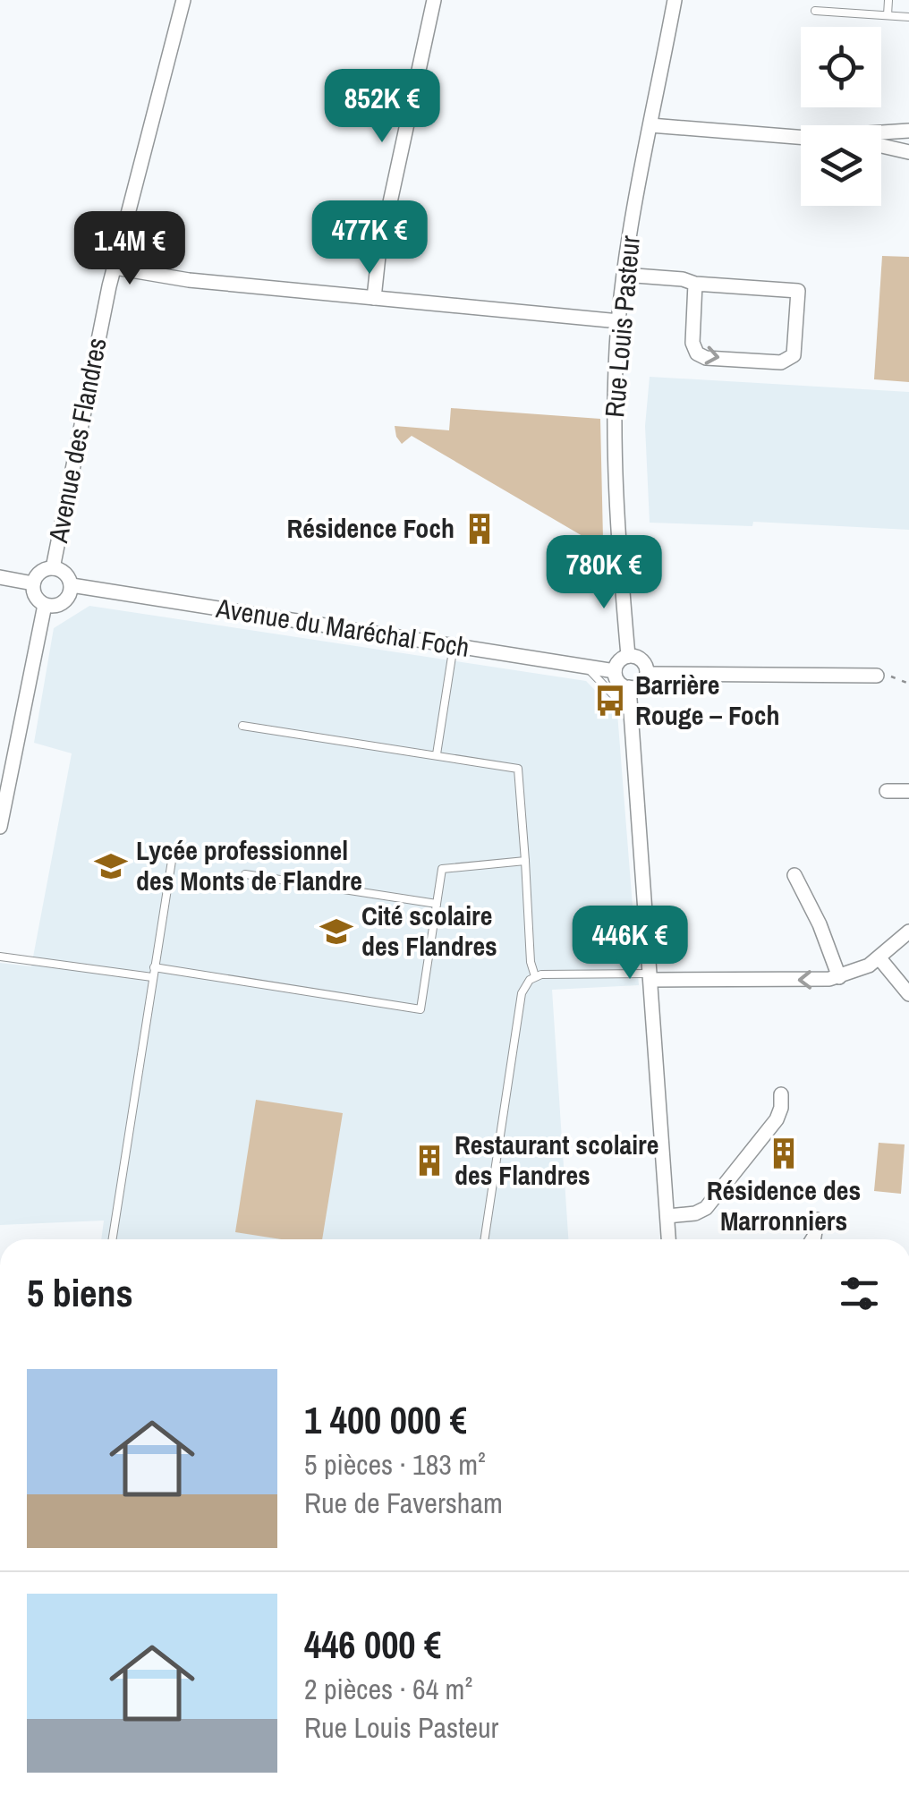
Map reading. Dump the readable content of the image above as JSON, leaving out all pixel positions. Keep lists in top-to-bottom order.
{
  "streets": {
    "street": ["Rue Louis Pasteur", "Avenue des Flandres", "Avenue du Maréchal Foch"]
  },
  "crossings": [
    ["Rue Louis Pasteur", "Avenue du Maréchal Foch"],
    ["Avenue des Flandres", "Avenue du Maréchal Foch"]
  ],
  "places": {
    "building": ["Résidence Foch", "Résidence des Marronniers", "Restaurant scolaire des Flandres"],
    "bus stop": ["Barrière Rouge – Foch"],
    "school or university": ["Lycée professionnel des Monts de Flandre", "Cité scolaire des Flandres"]
  },
  "page": {
    "price": [
      "852K €",
      "477K €",
      "1.4M €",
      "780K €",
      "446K €"
    ],
    "heading": "5 biens",
    "list": [
      {
        "name": "1 400 000 €",
        "note": "5 pièces · 183 m² · Rue de Faversham"
      },
      {
        "name": "446 000 €",
        "note": "2 pièces · 64 m² · Rue Louis Pasteur"
      }
    ]
  }
}
